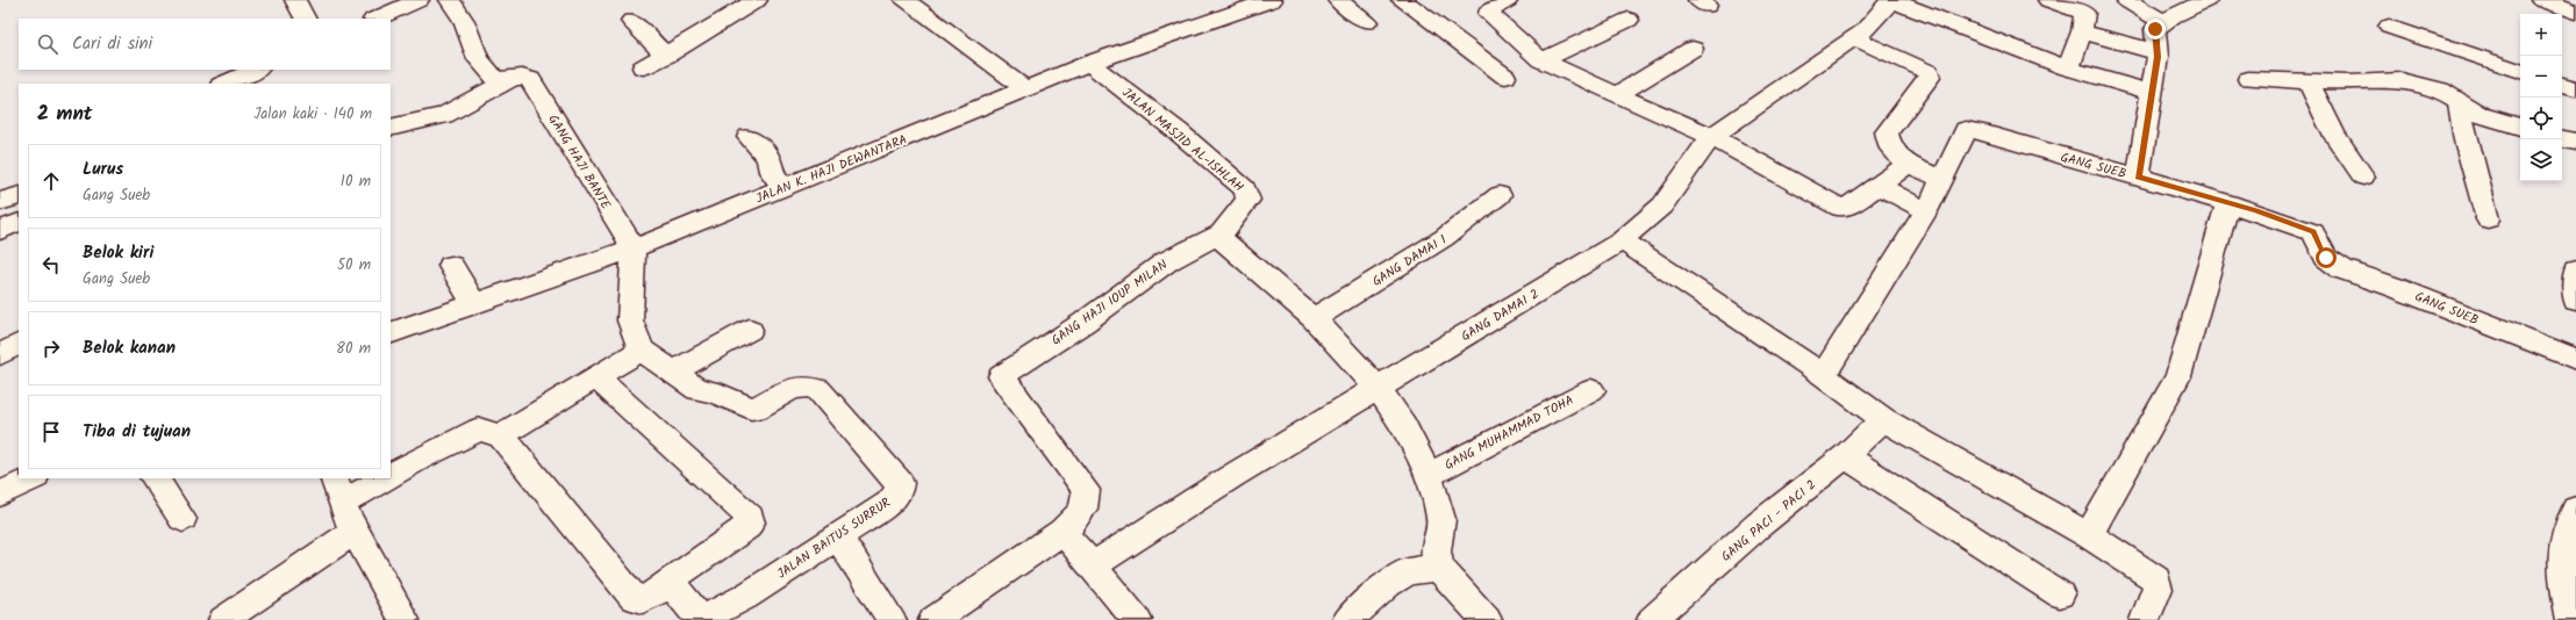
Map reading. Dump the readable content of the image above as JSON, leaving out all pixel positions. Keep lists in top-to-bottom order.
{
  "streets": {
    "street": [
      "JALAN MASJID AL-ISHLAH",
      "GANG HAJI BANTE",
      "GANG SUEB",
      "JALAN K. HAJI DEWANTARA",
      "GANG DAMAI 1",
      "GANG HAJI IOUP MILAN",
      "GANG DAMAI 2",
      "GANG MUHAMMAD TOHA",
      "GANG PACI - PACI 2",
      "JALAN BAITUS SURRUR"
    ]
  },
  "crossings": [
    ["JALAN MASJID AL-ISHLAH", "JALAN K. HAJI DEWANTARA"],
    ["JALAN MASJID AL-ISHLAH", "GANG HAJI IOUP MILAN"],
    ["GANG HAJI BANTE", "JALAN K. HAJI DEWANTARA"]
  ],
  "page": {
    "map_buttons": ["+", "−"],
    "search": "Cari di sini",
    "heading": ["2 mnt", "Jalan kaki · 140 m"],
    "list": [
      ["Lurus", "Gang Sueb", "10 m"],
      ["Belok kiri", "Gang Sueb", "50 m"],
      ["Belok kanan", "80 m"],
      "Tiba di tujuan"
    ]
  }
}
